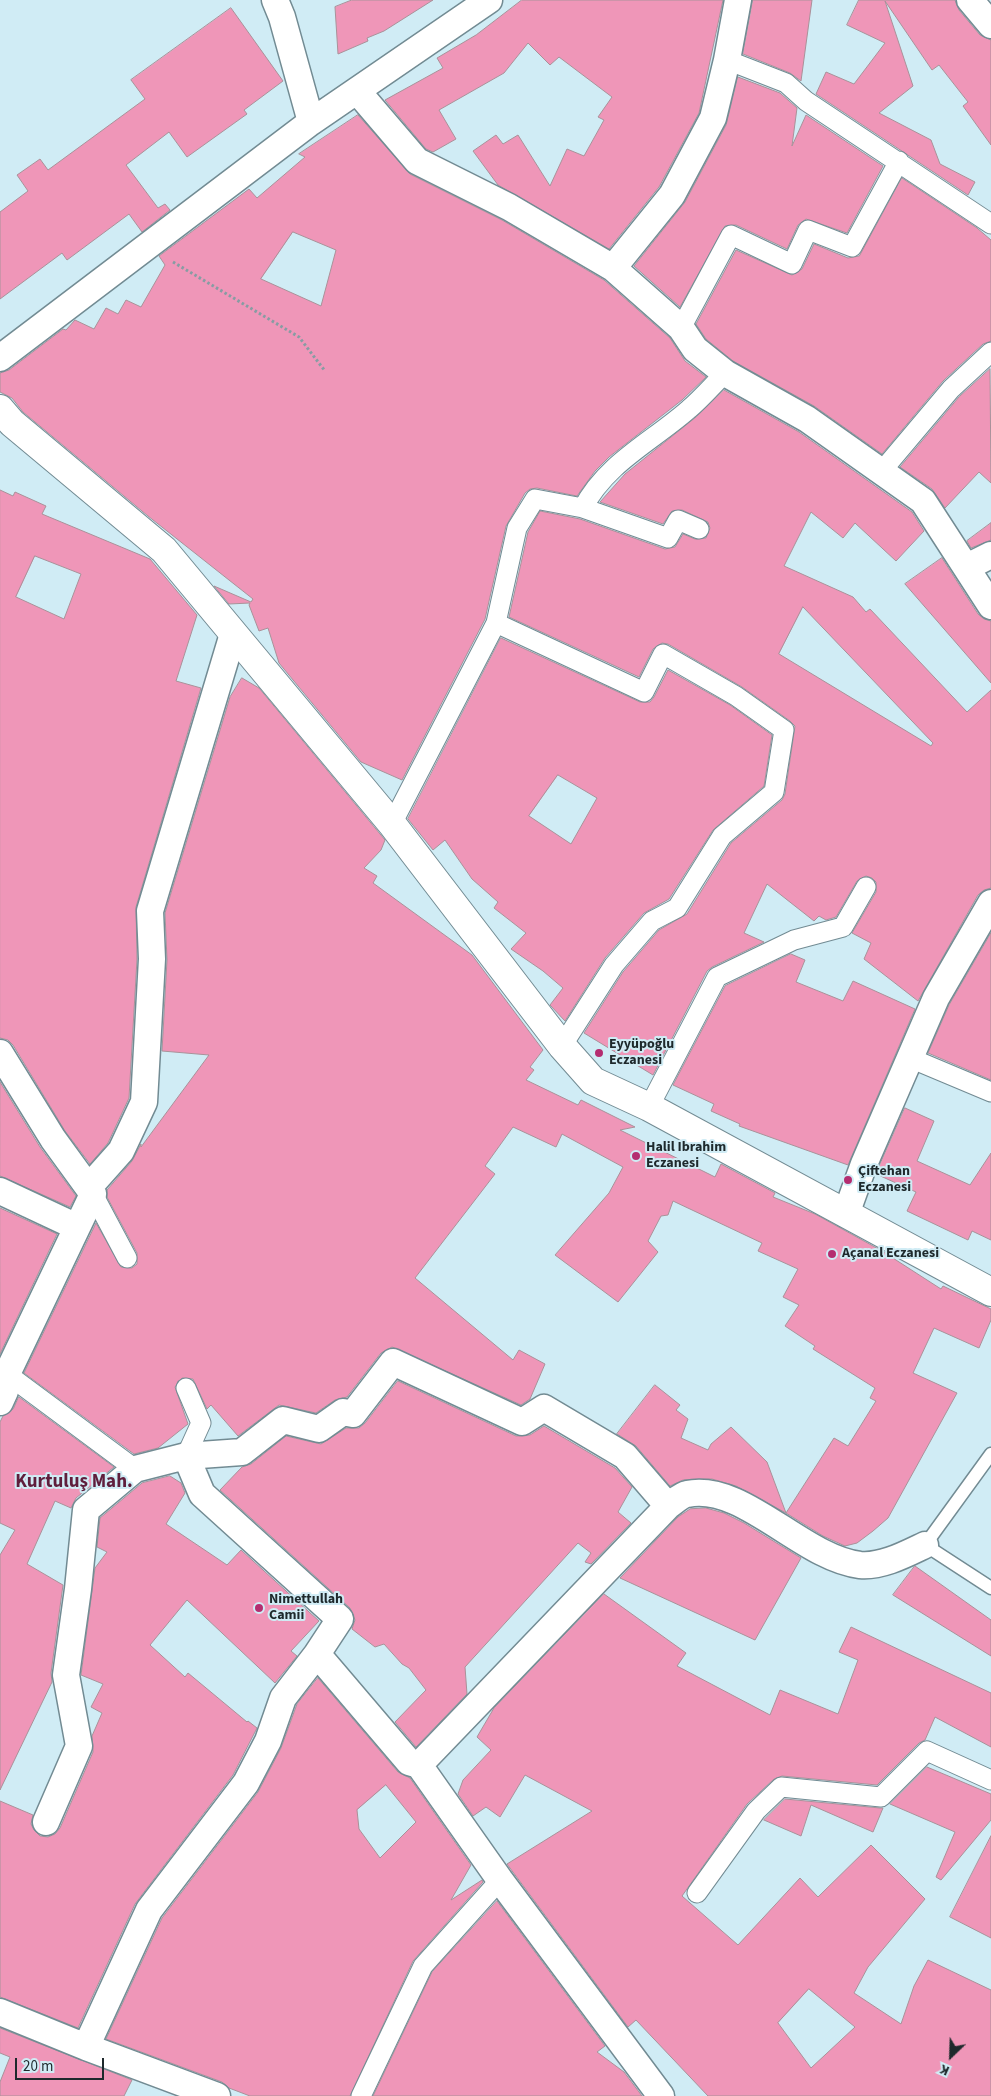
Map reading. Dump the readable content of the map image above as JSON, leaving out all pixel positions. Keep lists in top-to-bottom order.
{
  "districts": ["Kurtuluş Mah."],
  "places": [
    "Eyyüpoğlu Eczanesi",
    "Halil Ibrahim Eczanesi",
    "Çiftehan Eczanesi",
    "Açanal Eczanesi",
    "Nimettullah Camii"
  ],
  "scale_bar": "20 m",
  "north": "bottom left"
}
